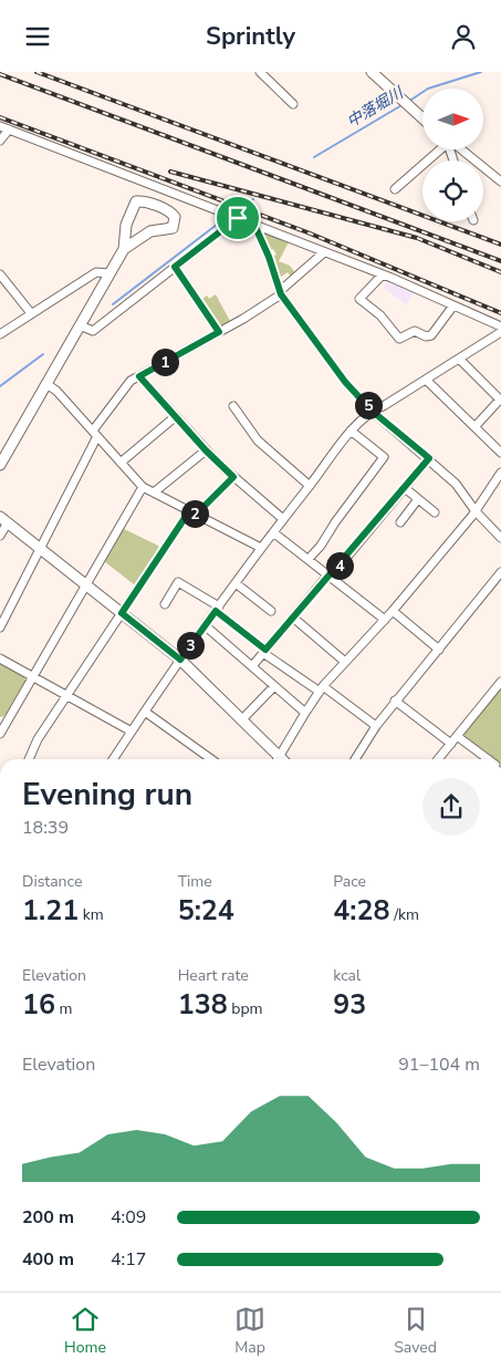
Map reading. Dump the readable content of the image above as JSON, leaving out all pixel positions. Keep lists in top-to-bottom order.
{
  "water": ["中落堀川"],
  "north": "right",
  "page": {
    "header": "Sprintly",
    "pins": [
      "1",
      "5",
      "2",
      "4",
      "3"
    ],
    "heading": ["Evening run", "18:39"],
    "stats": [
      ["Distance", "1.21 km"],
      ["Time", "5:24"],
      ["Pace", "4:28 /km"],
      ["Elevation", "16 m"],
      ["Heart rate", "138 bpm"],
      ["kcal", "93"]
    ],
    "chart": ["Elevation", "91–104 m"],
    "list": [
      {
        "name": "200 m",
        "note": "4:09"
      },
      {
        "name": "400 m",
        "note": "4:17"
      }
    ],
    "tabs": ["Home", "Map", "Saved"]
  }
}
